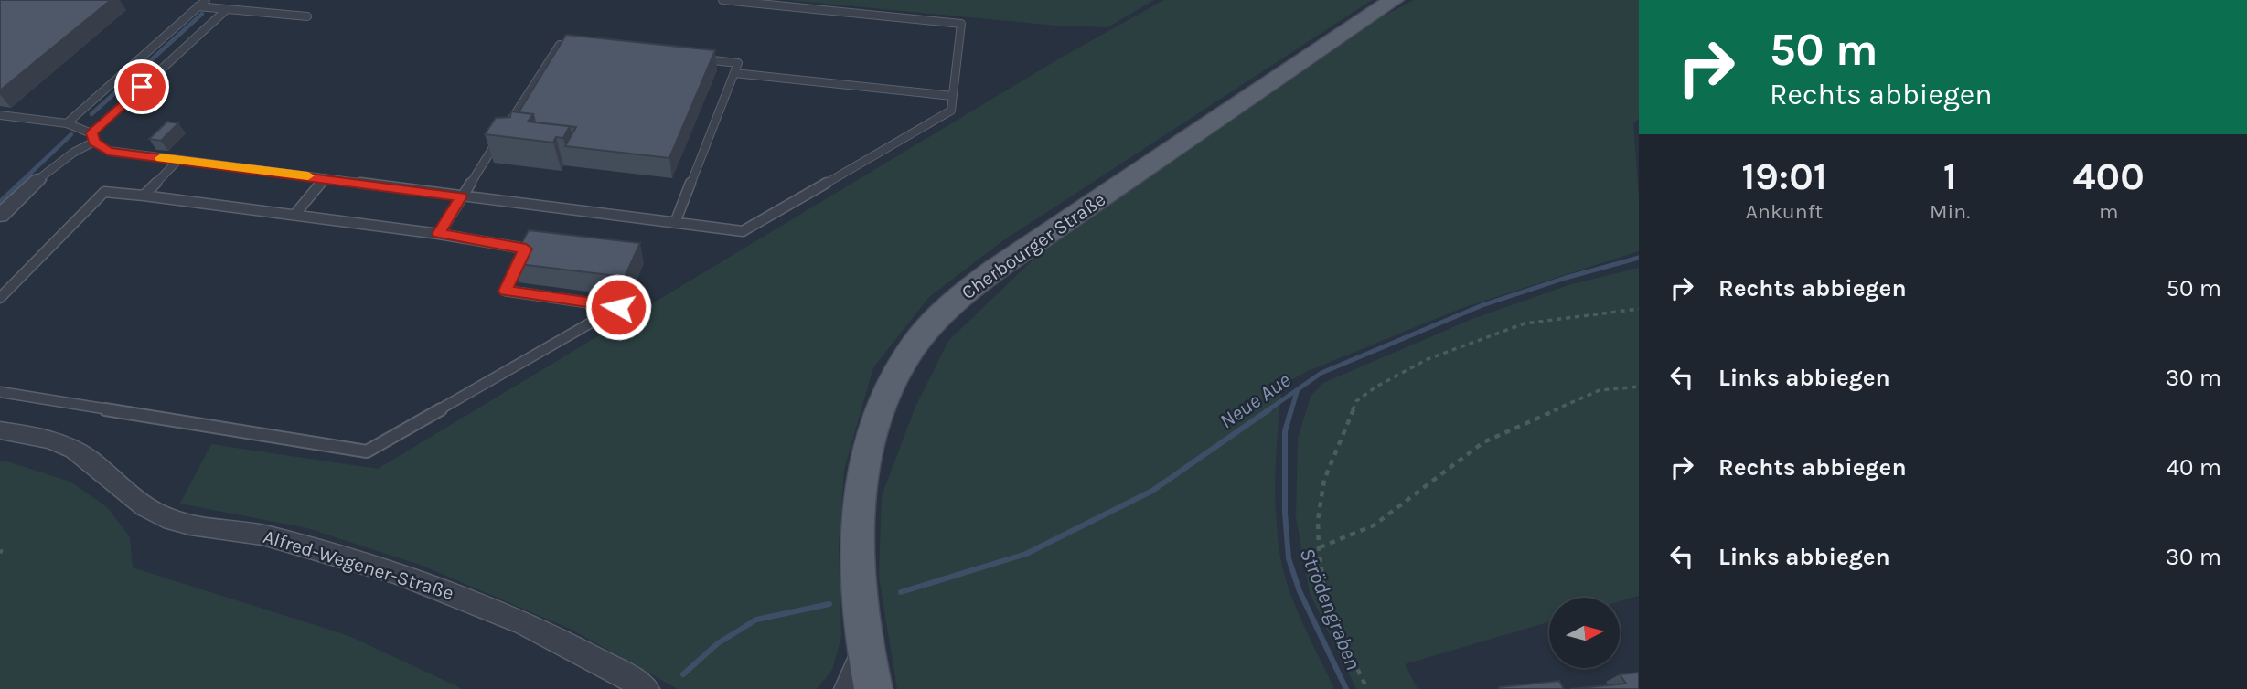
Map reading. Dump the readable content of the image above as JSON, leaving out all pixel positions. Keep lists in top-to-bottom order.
{
  "streets": {
    "main road": ["Cherbourger Straße"],
    "street": ["Alfred-Wegener-Straße"]
  },
  "water": ["Neue Aue", "Strödengraben"],
  "north": "right",
  "page": {
    "turn": ["50 m", "Rechts abbiegen"],
    "eta": [
      "19:01",
      "Ankunft",
      "1",
      "Min.",
      "400",
      "m"
    ],
    "list": [
      {
        "name": "Rechts abbiegen",
        "value": "50 m"
      },
      {
        "name": "Links abbiegen",
        "value": "30 m"
      },
      {
        "name": "Rechts abbiegen",
        "value": "40 m"
      },
      {
        "name": "Links abbiegen",
        "value": "30 m"
      }
    ]
  }
}
